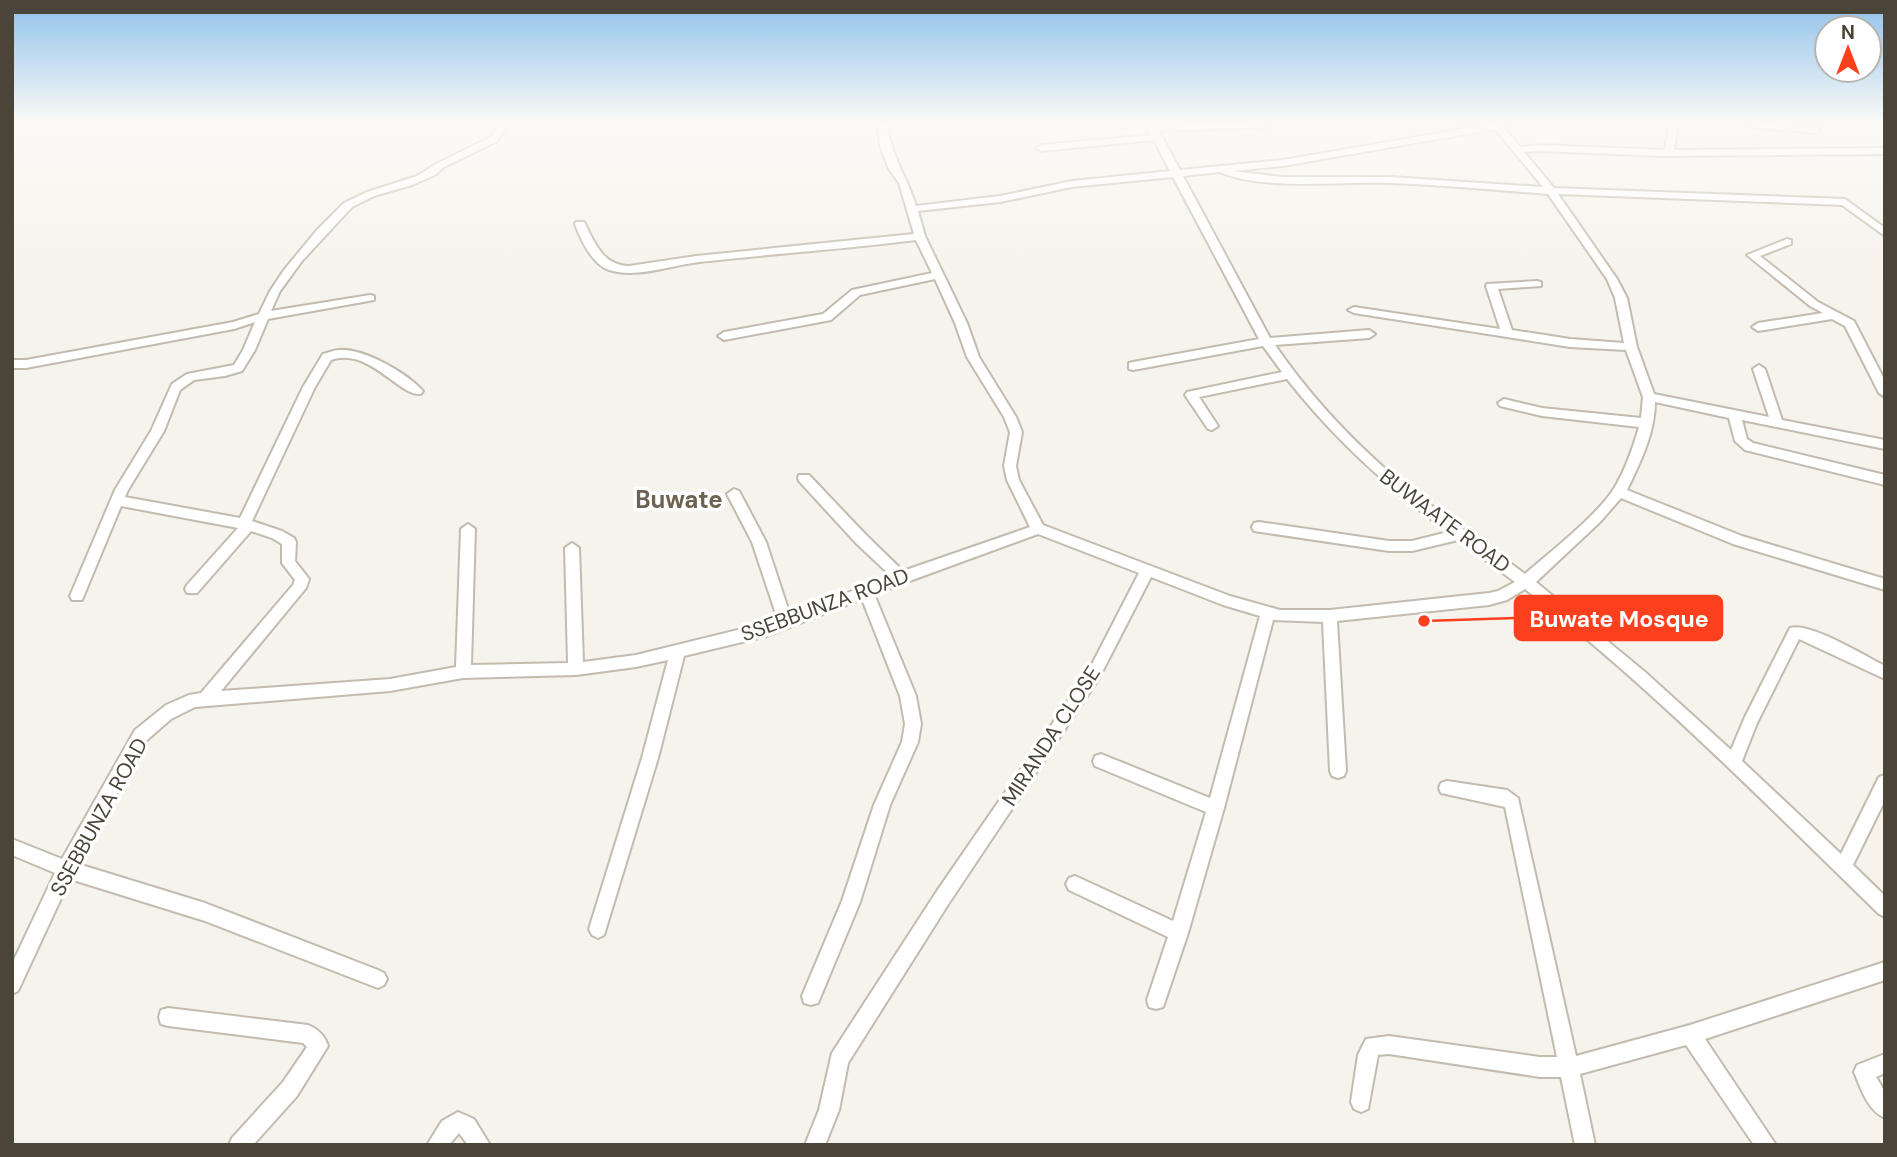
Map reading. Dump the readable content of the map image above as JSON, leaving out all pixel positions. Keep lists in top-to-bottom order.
{
  "streets": {
    "street": ["BUWAATE ROAD", "SSEBBUNZA ROAD", "MIRANDA CLOSE"]
  },
  "districts": ["Buwate"],
  "places": ["Buwate Mosque"],
  "north": "top"
}
